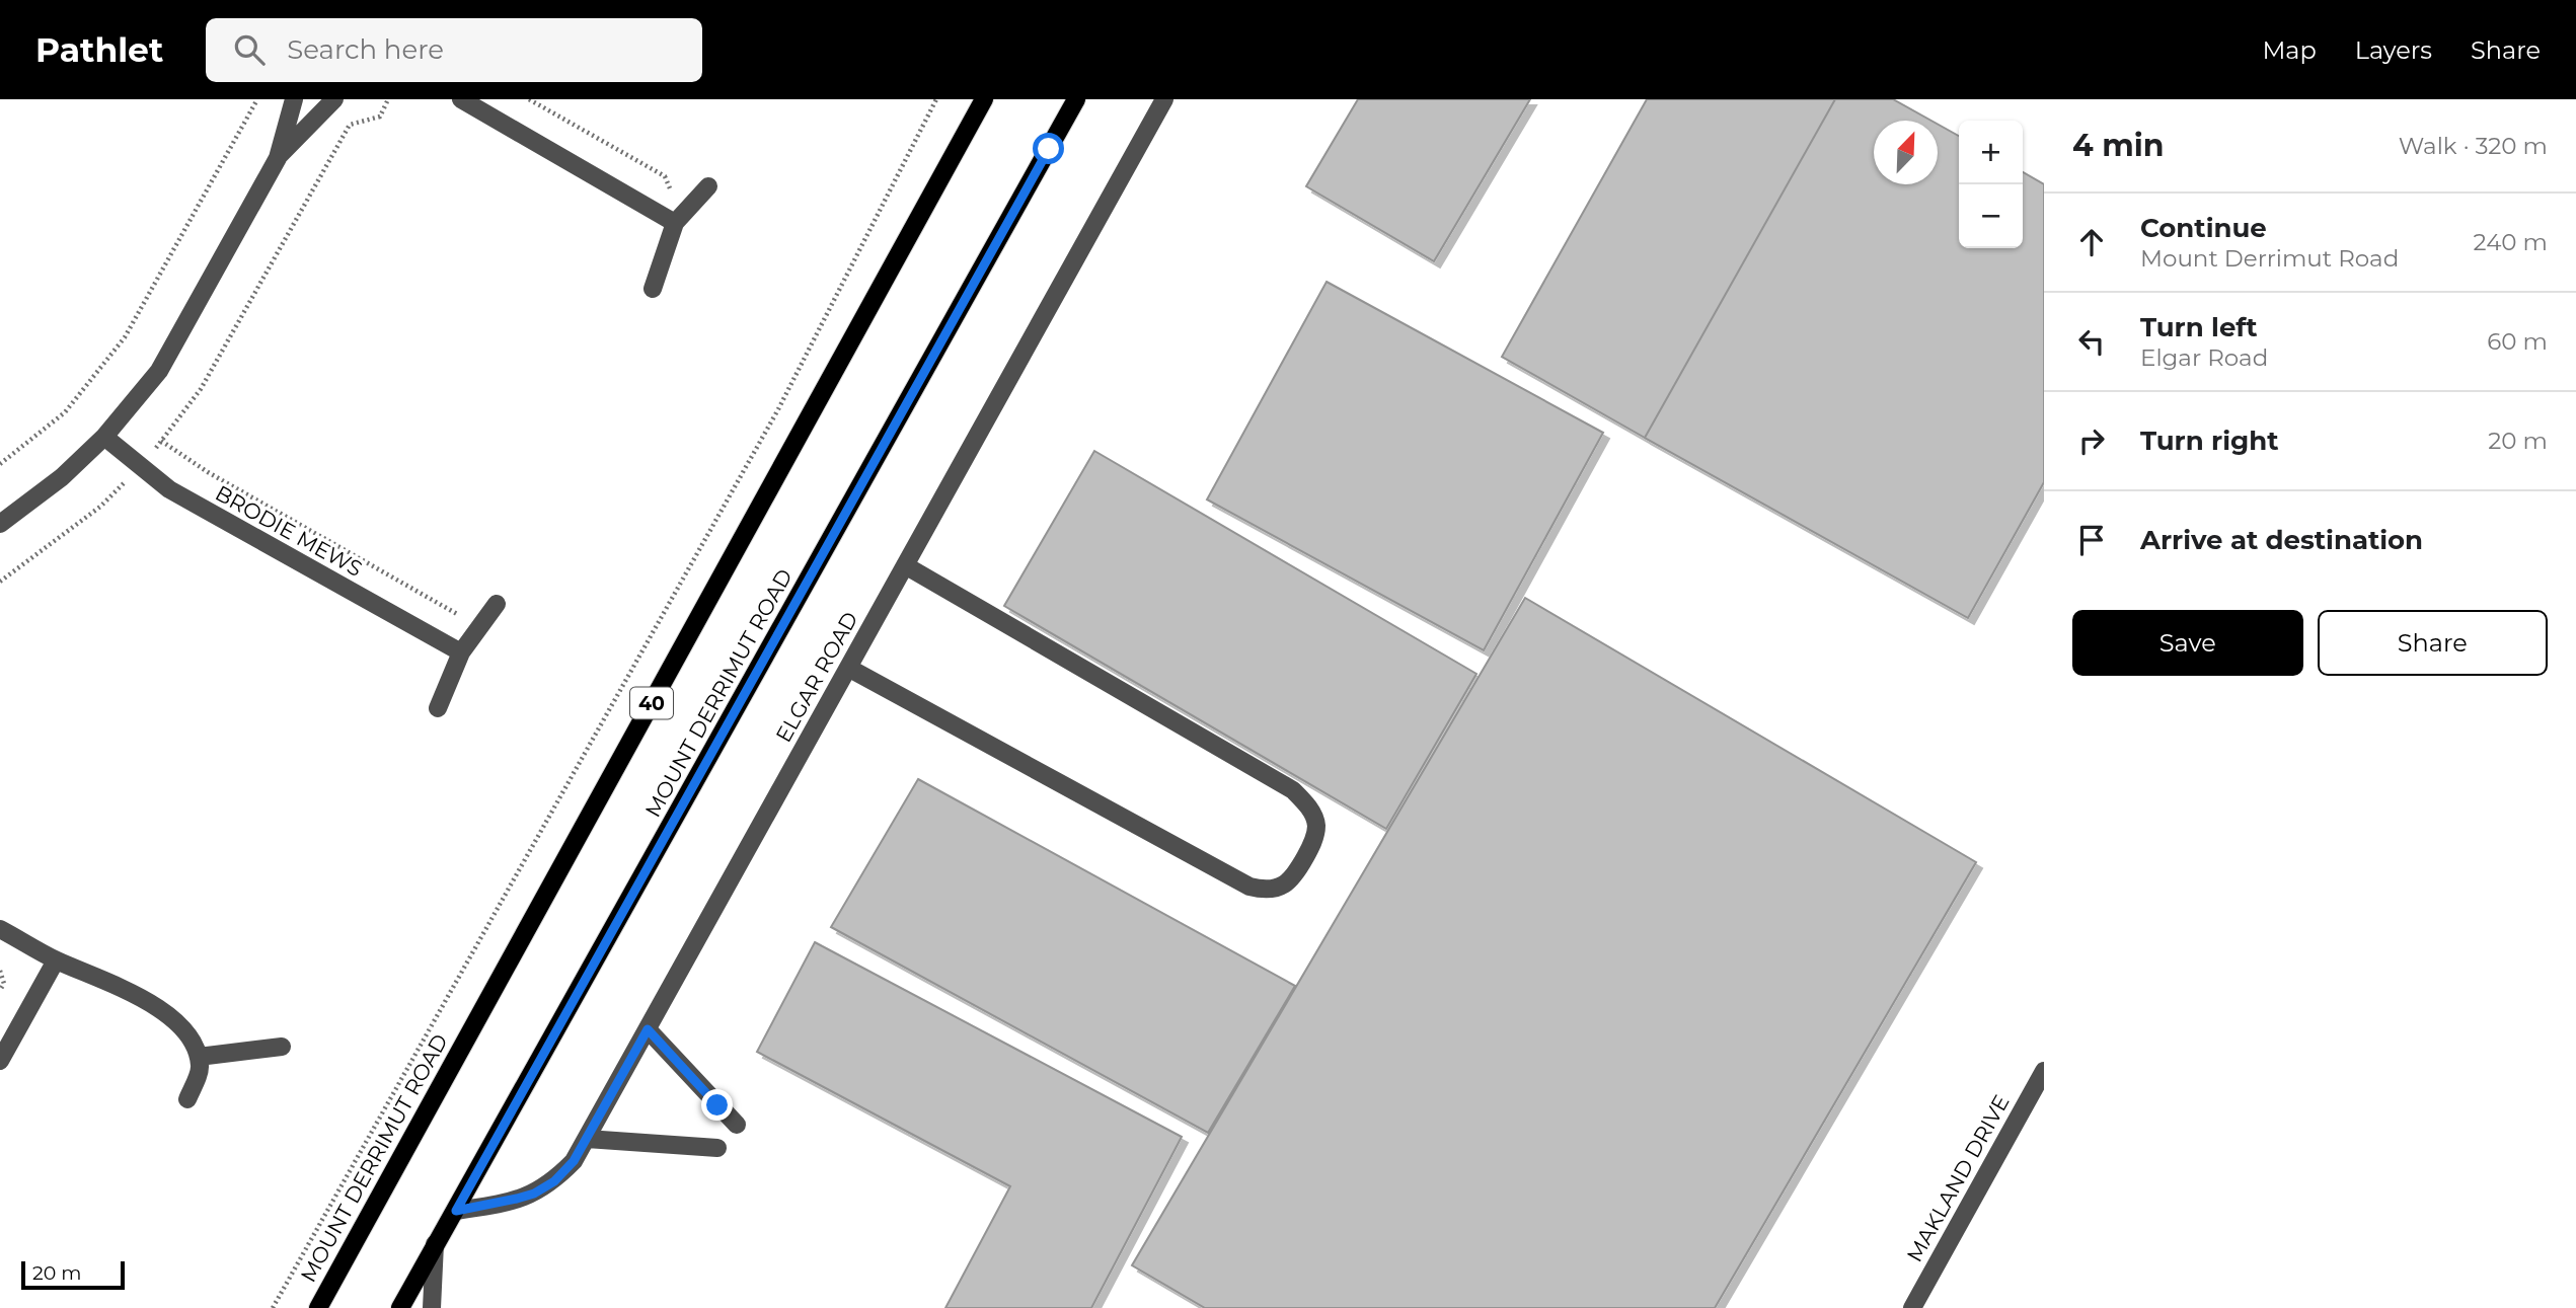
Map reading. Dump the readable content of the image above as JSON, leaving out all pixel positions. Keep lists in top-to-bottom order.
{
  "streets": {
    "main road": ["MOUNT DERRIMUT ROAD", "40"],
    "street": ["BRODIE MEWS", "ELGAR ROAD", "MAKLAND DRIVE"]
  },
  "crossings": [
    ["ELGAR ROAD", "MOUNT DERRIMUT ROAD"]
  ],
  "scale_bar": "20 m",
  "north": "top right",
  "page": {
    "header": "Pathlet",
    "search": "Search here",
    "nav": ["Map", "Layers", "Share"],
    "heading": ["4 min", "Walk · 320 m"],
    "map_buttons": ["+", "−"],
    "list": [
      ["Continue", "Mount Derrimut Road", "240 m"],
      ["Turn left", "Elgar Road", "60 m"],
      ["Turn right", "20 m"],
      "Arrive at destination"
    ],
    "buttons": ["Save", "Share"],
    "scale": "20 m"
  }
}
